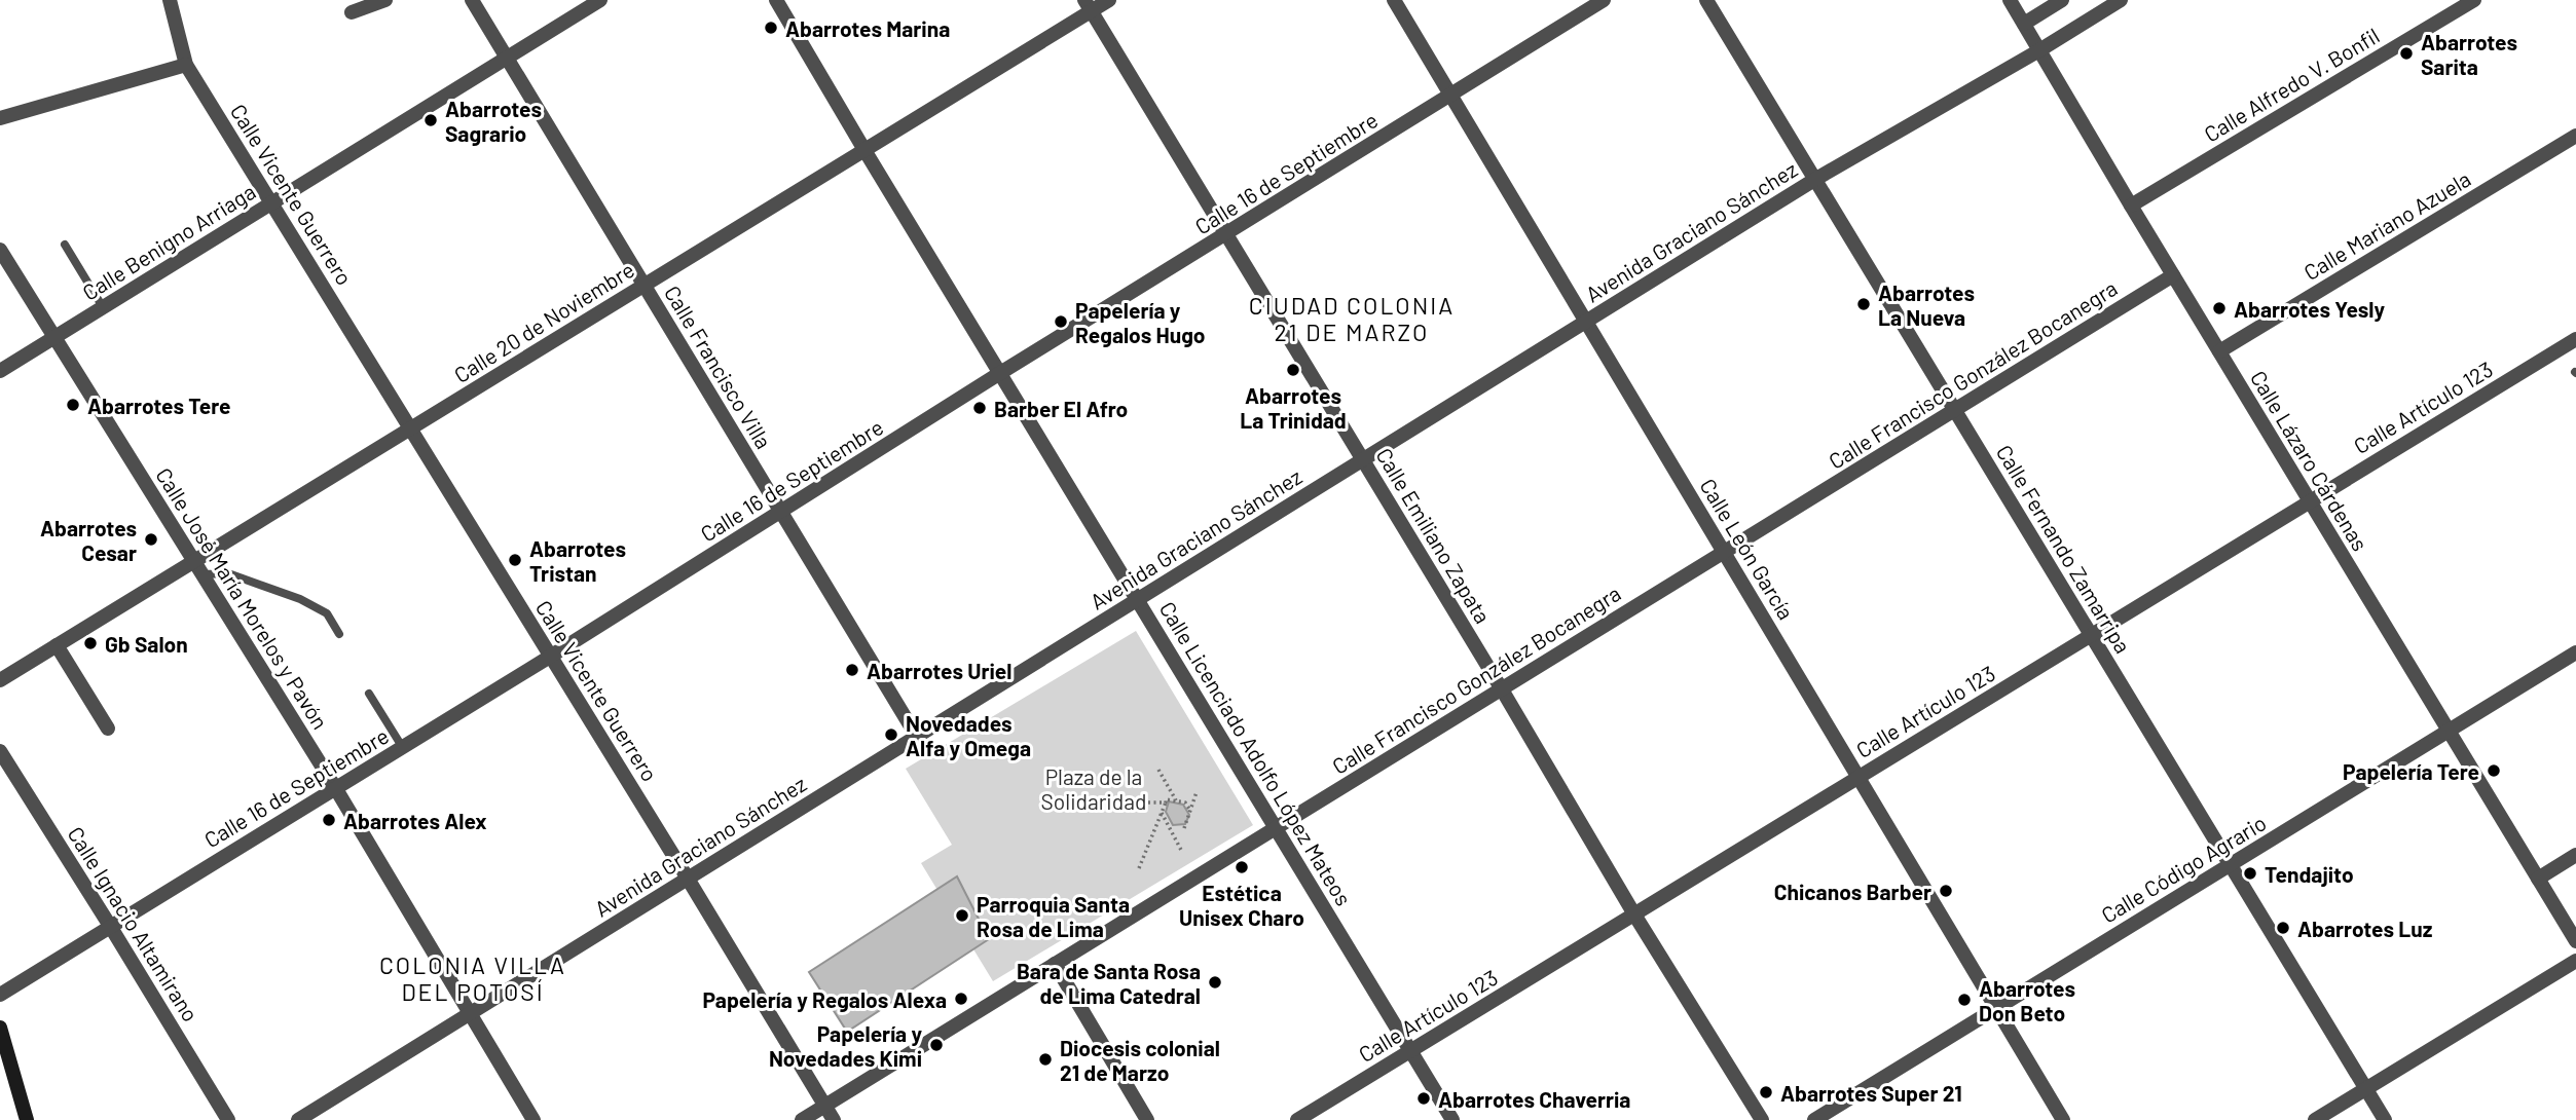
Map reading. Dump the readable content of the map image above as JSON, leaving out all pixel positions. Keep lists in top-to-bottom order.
{
  "streets": {
    "street": [
      "Calle Alfredo V. Bonfil",
      "Calle 16 de Septiembre",
      "Calle Vicente Guerrero",
      "Calle Mariano Azuela",
      "Avenida Graciano Sánchez",
      "Calle Benigno Arriaga",
      "Calle 20 de Noviembre",
      "Calle Francisco Villa",
      "Calle Francisco González Bocanegra",
      "Calle Artículo 123",
      "Calle Lázaro Cárdenas",
      "Calle Emiliano Zapata",
      "Calle León García",
      "Calle Fernando Zamarripa",
      "Calle José María Morelos y Pavón",
      "Calle Licenciado Adolfo López Mateos",
      "Calle Código Agrario",
      "Calle Ignacio Altamirano"
    ]
  },
  "crossings": [
    ["Calle Alfredo V. Bonfil", "Calle Lázaro Cárdenas"],
    ["Calle 16 de Septiembre", "Calle Vicente Guerrero"],
    ["Calle 16 de Septiembre", "Calle Francisco Villa"],
    ["Calle 16 de Septiembre", "Calle Emiliano Zapata"],
    ["Calle 16 de Septiembre", "Calle León García"],
    ["Calle 16 de Septiembre", "Calle José María Morelos y Pavón"],
    ["Calle 16 de Septiembre", "Calle Licenciado Adolfo López Mateos"],
    ["Calle 16 de Septiembre", "Calle Ignacio Altamirano"],
    ["Calle Vicente Guerrero", "Avenida Graciano Sánchez"],
    ["Calle Vicente Guerrero", "Calle Benigno Arriaga"],
    ["Calle Vicente Guerrero", "Calle 20 de Noviembre"],
    ["Calle Vicente Guerrero", "Calle Francisco González Bocanegra"],
    ["Calle Mariano Azuela", "Calle Lázaro Cárdenas"],
    ["Avenida Graciano Sánchez", "Calle Francisco Villa"],
    ["Avenida Graciano Sánchez", "Calle Lázaro Cárdenas"],
    ["Avenida Graciano Sánchez", "Calle Emiliano Zapata"],
    ["Avenida Graciano Sánchez", "Calle León García"],
    ["Avenida Graciano Sánchez", "Calle Fernando Zamarripa"],
    ["Avenida Graciano Sánchez", "Calle José María Morelos y Pavón"],
    ["Avenida Graciano Sánchez", "Calle Licenciado Adolfo López Mateos"],
    ["Calle Benigno Arriaga", "Calle Francisco Villa"],
    ["Calle Benigno Arriaga", "Calle José María Morelos y Pavón"],
    ["Calle 20 de Noviembre", "Calle Francisco Villa"],
    ["Calle 20 de Noviembre", "Calle Emiliano Zapata"],
    ["Calle 20 de Noviembre", "Calle José María Morelos y Pavón"],
    ["Calle 20 de Noviembre", "Calle Licenciado Adolfo López Mateos"],
    ["Calle Francisco González Bocanegra", "Calle Lázaro Cárdenas"],
    ["Calle Francisco González Bocanegra", "Calle Emiliano Zapata"],
    ["Calle Francisco González Bocanegra", "Calle León García"],
    ["Calle Francisco González Bocanegra", "Calle Fernando Zamarripa"],
    ["Calle Francisco González Bocanegra", "Calle Licenciado Adolfo López Mateos"],
    ["Calle Artículo 123", "Calle Lázaro Cárdenas"],
    ["Calle Artículo 123", "Calle Emiliano Zapata"],
    ["Calle Artículo 123", "Calle León García"],
    ["Calle Artículo 123", "Calle Fernando Zamarripa"],
    ["Calle Artículo 123", "Calle Licenciado Adolfo López Mateos"],
    ["Calle Lázaro Cárdenas", "Calle Código Agrario"],
    ["Calle León García", "Calle Código Agrario"],
    ["Calle Fernando Zamarripa", "Calle Código Agrario"]
  ],
  "districts": ["CIUDAD COLONIA 21 DE MARZO", "COLONIA VILLA DEL POTOSÍ"],
  "parks": ["Plaza de la Solidaridad"],
  "places": [
    "Abarrotes Marina",
    "Abarrotes Sarita",
    "Abarrotes Sagrario",
    "Abarrotes La Nueva",
    "Abarrotes Yesly",
    "Papelería y Regalos Hugo",
    "Abarrotes La Trinidad",
    "Abarrotes Tere",
    "Barber El Afro",
    "Abarrotes Cesar",
    "Abarrotes Tristan",
    "Gb Salon",
    "Abarrotes Uriel",
    "Novedades Alfa y Omega",
    "Papelería Tere",
    "Abarrotes Alex",
    "Estética Unisex Charo",
    "Tendajito",
    "Chicanos Barber",
    "Parroquia Santa Rosa de Lima",
    "Abarrotes Luz",
    "Bara de Santa Rosa de Lima Catedral",
    "Papelería y Regalos Alexa",
    "Abarrotes Don Beto",
    "Papelería y Novedades Kimi",
    "Diocesis colonial 21 de Marzo",
    "Abarrotes Super 21",
    "Abarrotes Chaverria"
  ]
}
